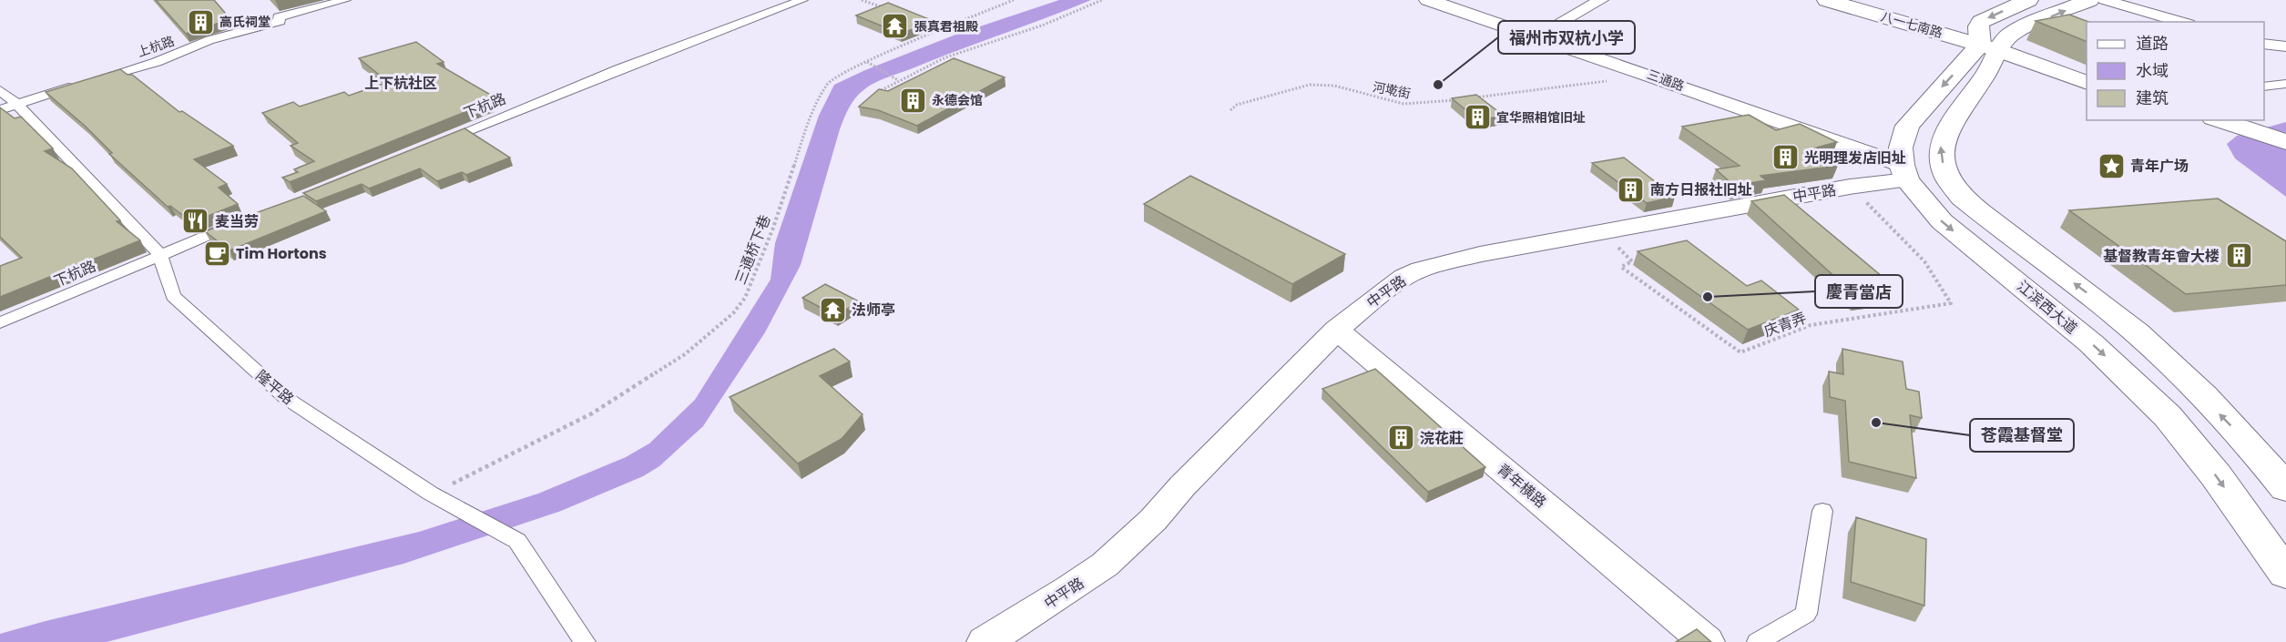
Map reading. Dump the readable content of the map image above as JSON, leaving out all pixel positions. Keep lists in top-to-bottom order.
{
  "streets": {
    "main road": ["八一七南路", "江滨西大道"],
    "street": [
      "上杭路",
      "三通路",
      "下杭路",
      "中平路",
      "隆平路",
      "青年横路"
    ],
    "path": ["河墘街", "三通桥下巷", "庆青弄"]
  },
  "crossings": [
    ["上杭路", "隆平路"],
    ["三通路", "中平路"],
    ["三通路", "江滨西大道"],
    ["下杭路", "隆平路"],
    ["中平路", "江滨西大道"],
    ["中平路", "庆青弄"],
    ["中平路", "青年横路"],
    ["三通桥下巷", "隆平路"]
  ],
  "one_way": ["江滨西大道"],
  "districts": ["上下杭社区"],
  "places": {
    "building": [
      "高氏祠堂",
      "永德会馆",
      "宜华照相馆旧址",
      "光明理发店旧址",
      "南方日报社旧址",
      "基督教青年會大楼",
      "浣花莊"
    ],
    "temple": ["張真君祖殿", "法师亭"],
    "other": ["福州市双杭小学", "慶青當店", "苍霞基督堂"],
    "place": ["青年广场"],
    "restaurant": ["麦当劳"],
    "cafe": ["Tim Hortons"]
  },
  "legend": ["道路", "水域", "建筑"]
}
